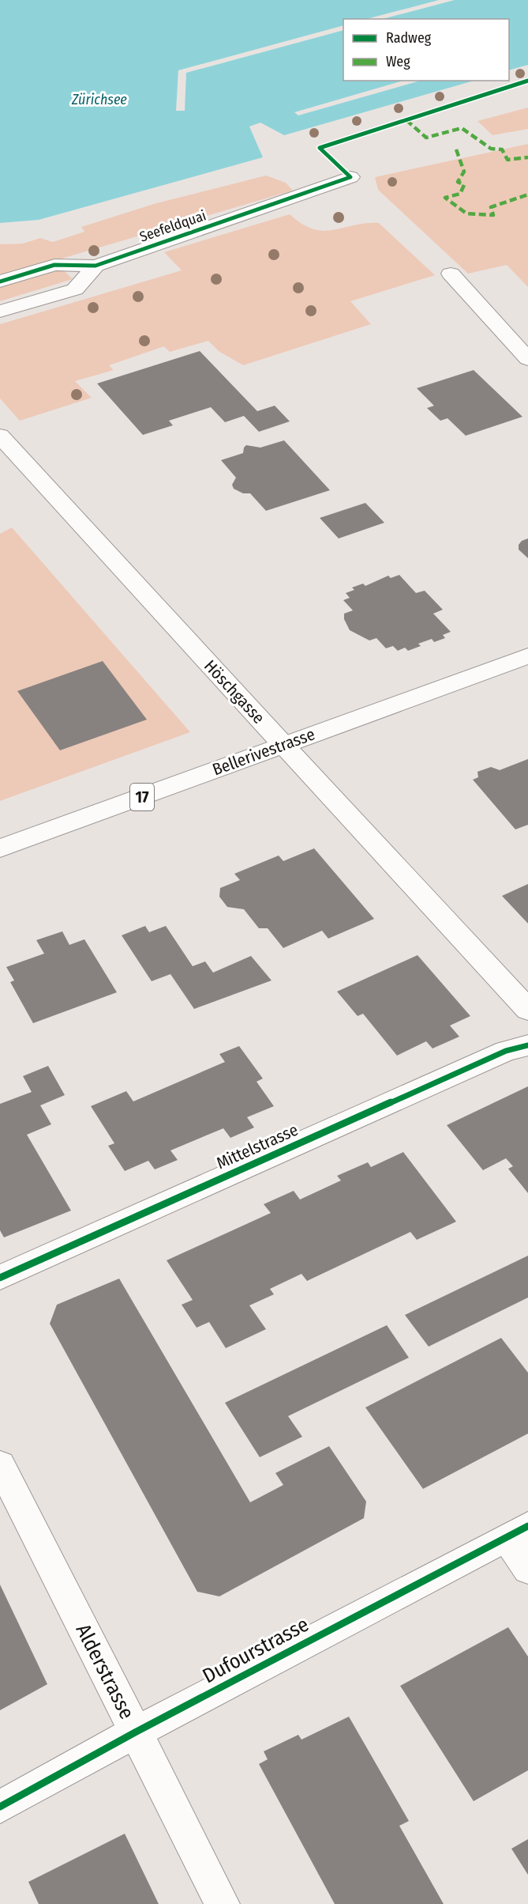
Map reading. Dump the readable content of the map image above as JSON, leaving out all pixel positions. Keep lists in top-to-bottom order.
{
  "streets": {
    "street": [
      "Seefeldquai",
      "Höschgasse",
      "Bellerivestrasse",
      "17",
      "Mittelstrasse",
      "Dufourstrasse",
      "Alderstrasse"
    ]
  },
  "crossings": [
    ["Höschgasse", "Bellerivestrasse"],
    ["Dufourstrasse", "Alderstrasse"]
  ],
  "water": ["Zürichsee"],
  "legend": ["Radweg", "Weg"]
}
